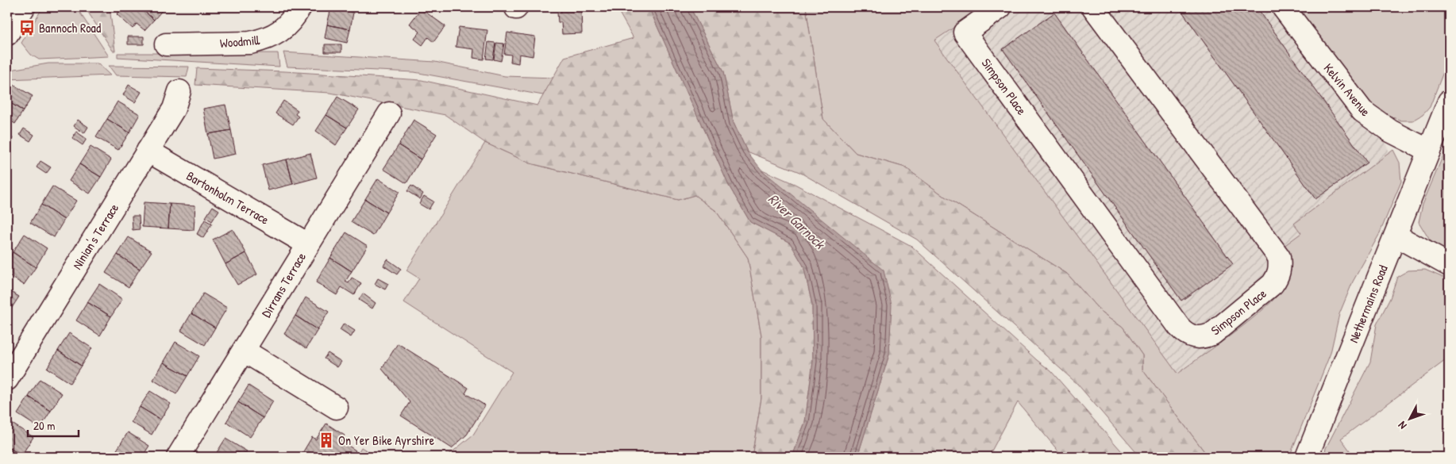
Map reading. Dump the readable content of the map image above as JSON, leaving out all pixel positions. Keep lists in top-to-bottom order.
{
  "streets": {
    "main road": [
      "Woodmill",
      "Simpson Place",
      "Kelvin Avenue",
      "Bartonholm Terrace",
      "Ninian's Terrace",
      "Dirrans Terrace",
      "Nethermains Road"
    ]
  },
  "crossings": [
    ["Kelvin Avenue", "Nethermains Road"],
    ["Bartonholm Terrace", "Ninian's Terrace"],
    ["Bartonholm Terrace", "Dirrans Terrace"]
  ],
  "water": ["River Garnock"],
  "places": {
    "bus stop": ["Bannoch Road"],
    "building": ["On Yer Bike Ayrshire"]
  },
  "scale_bar": "20 m",
  "north": "bottom left"
}
